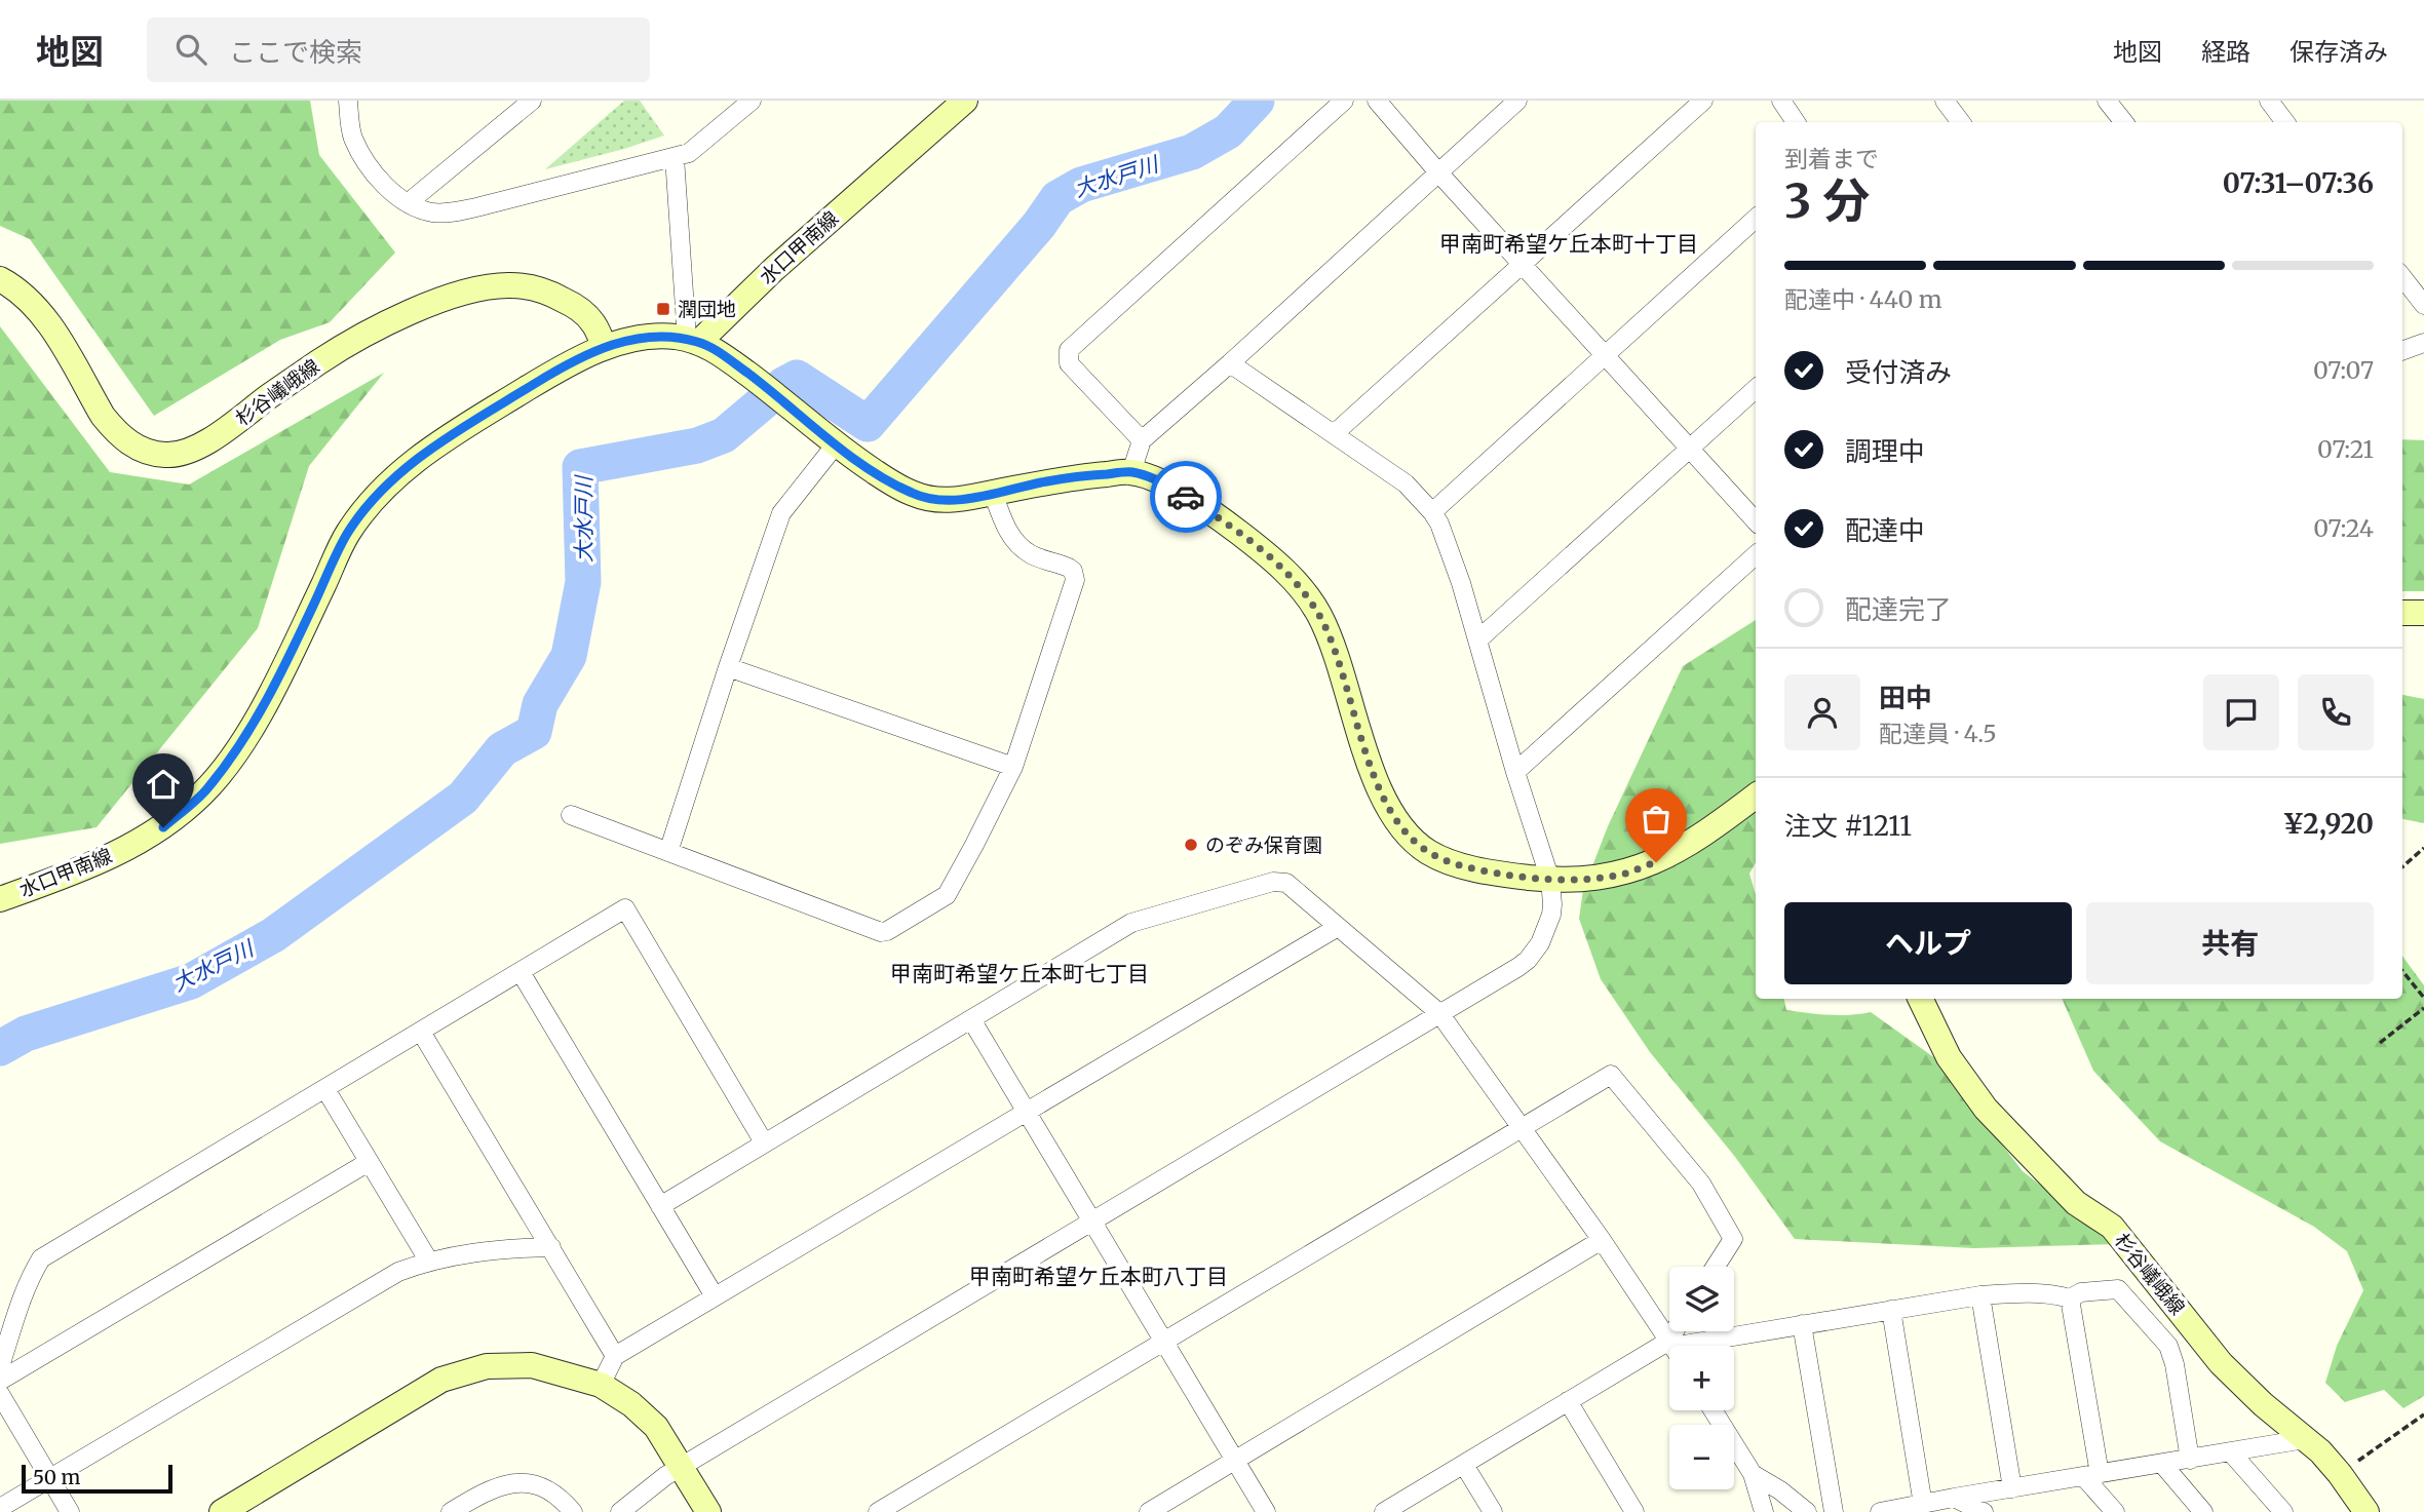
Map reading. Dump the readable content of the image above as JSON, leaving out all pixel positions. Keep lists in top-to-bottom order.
{
  "streets": {
    "main road": ["水口甲南線", "杉谷嶬峨線"]
  },
  "crossings": [
    ["水口甲南線", "杉谷嶬峨線"]
  ],
  "districts": ["甲南町希望ケ丘本町十丁目", "甲南町希望ケ丘本町七丁目", "甲南町希望ケ丘本町八丁目"],
  "water": ["大水戸川"],
  "places": {
    "transit": ["潤団地"],
    "other": ["のぞみ保育園"]
  },
  "scale_bar": "50 m",
  "page": {
    "header": "地図",
    "search": "ここで検索",
    "nav": ["地図", "経路", "保存済み"],
    "heading": ["3 分", "到着まで", "07:31–07:36"],
    "panel": [
      "田中",
      "配達員 · 4.5",
      "注文 #1211",
      "¥2,920"
    ],
    "bar": "配達中 · 440 m",
    "list": [
      ["受付済み", "07:07"],
      ["調理中", "07:21"],
      ["配達中", "07:24"],
      "配達完了"
    ],
    "buttons": ["ヘルプ", "共有"],
    "map_buttons": ["+", "−"],
    "scale": "50 m"
  }
}
